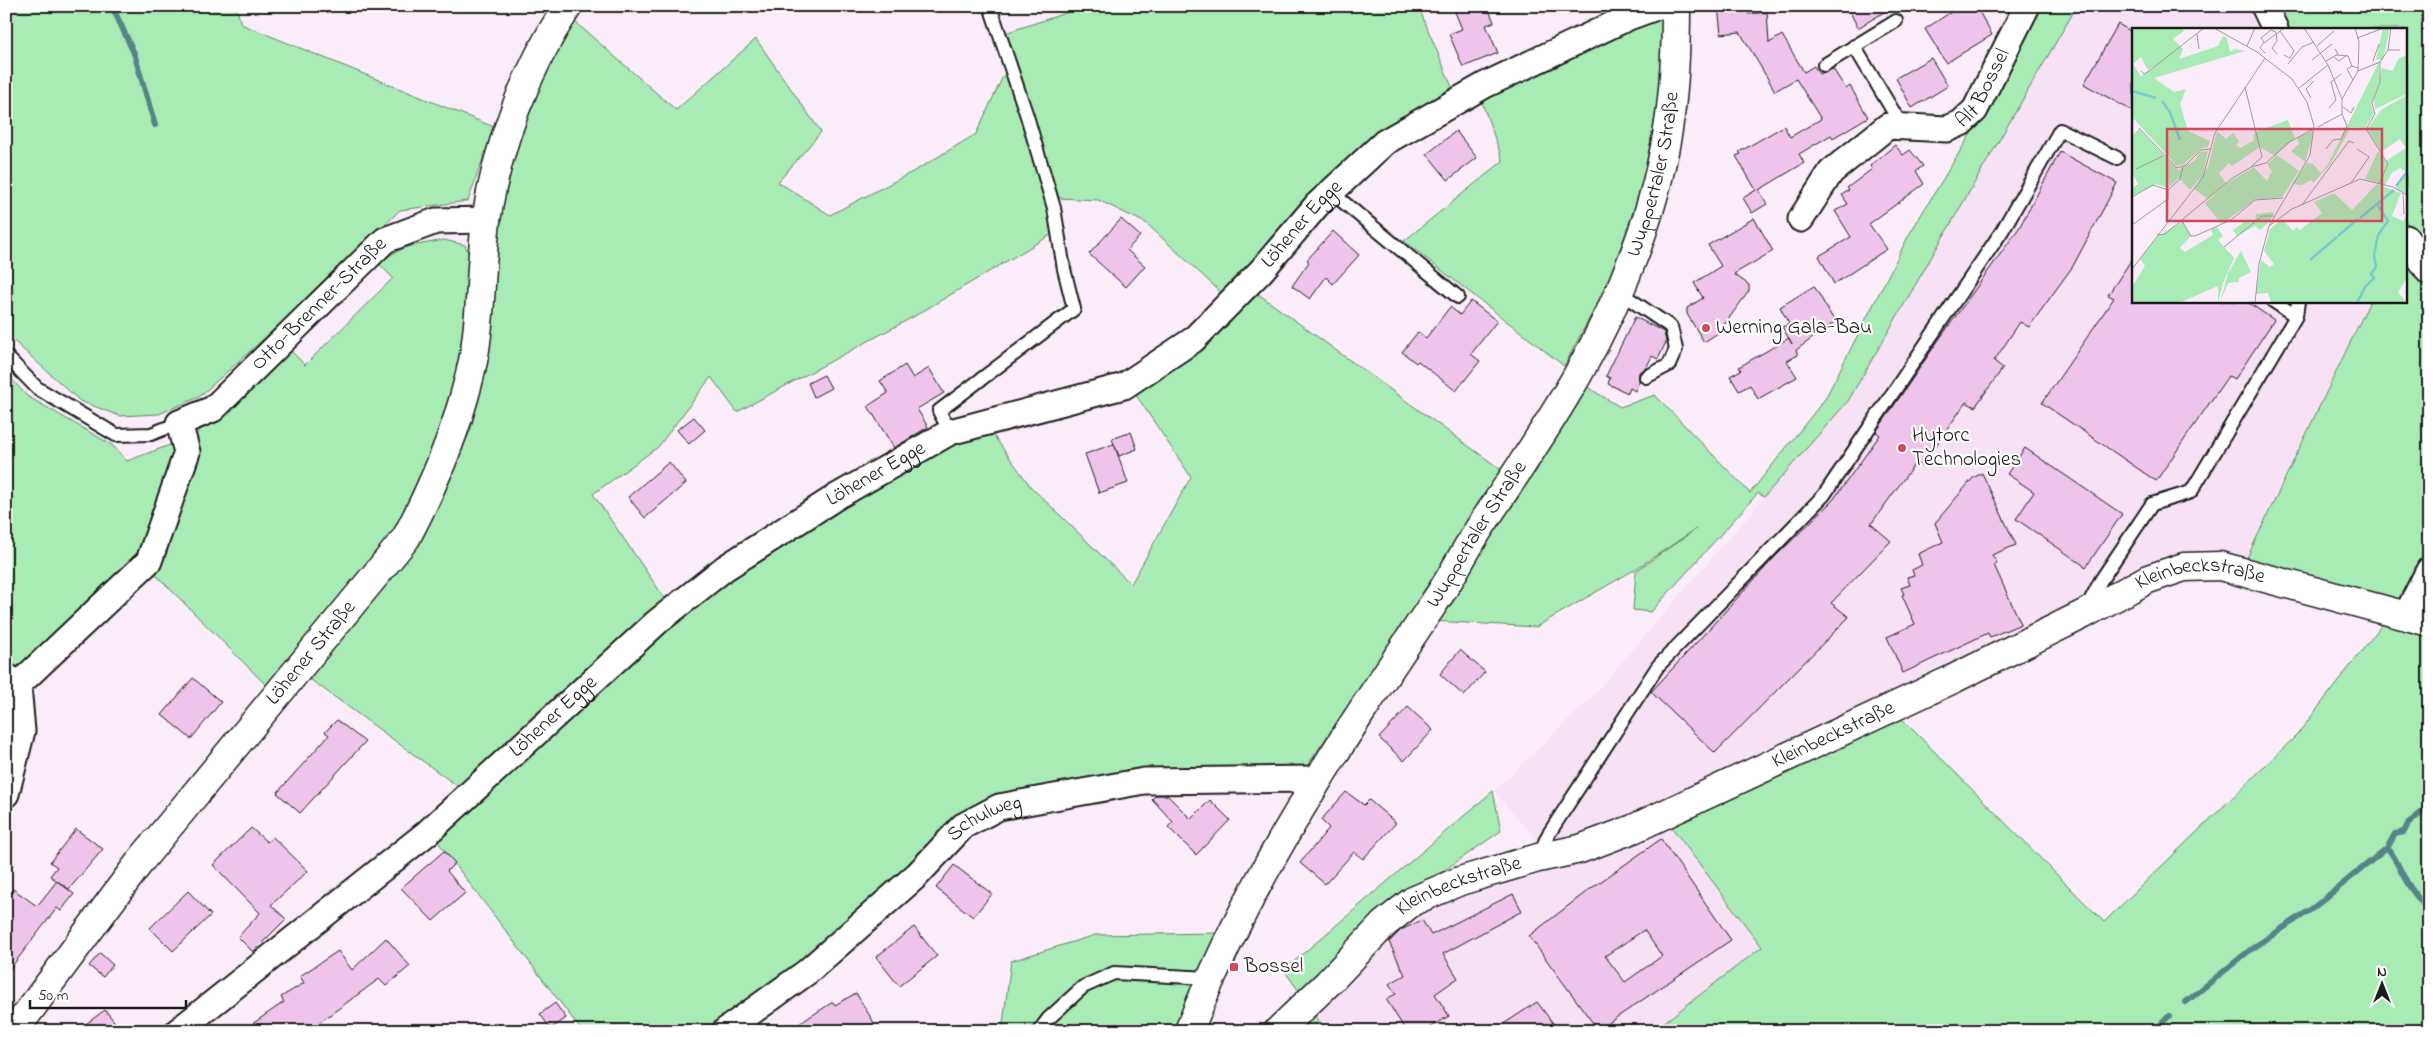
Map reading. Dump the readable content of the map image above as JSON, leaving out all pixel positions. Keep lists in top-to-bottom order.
{
  "streets": {
    "street": [
      "Alt Bossel",
      "Wuppertaler Straße",
      "Löhener Egge",
      "Otto-Brenner-Straße",
      "Kleinbeckstraße",
      "Löhener Straße",
      "Schulweg"
    ]
  },
  "crossings": [
    ["Wuppertaler Straße", "Schulweg"],
    ["Otto-Brenner-Straße", "Löhener Straße"]
  ],
  "places": {
    "other": ["Werning Gala-Bau", "Hytorc Technologies"],
    "transit": ["Bossel"]
  },
  "scale_bar": "50 m",
  "north": "top"
}
